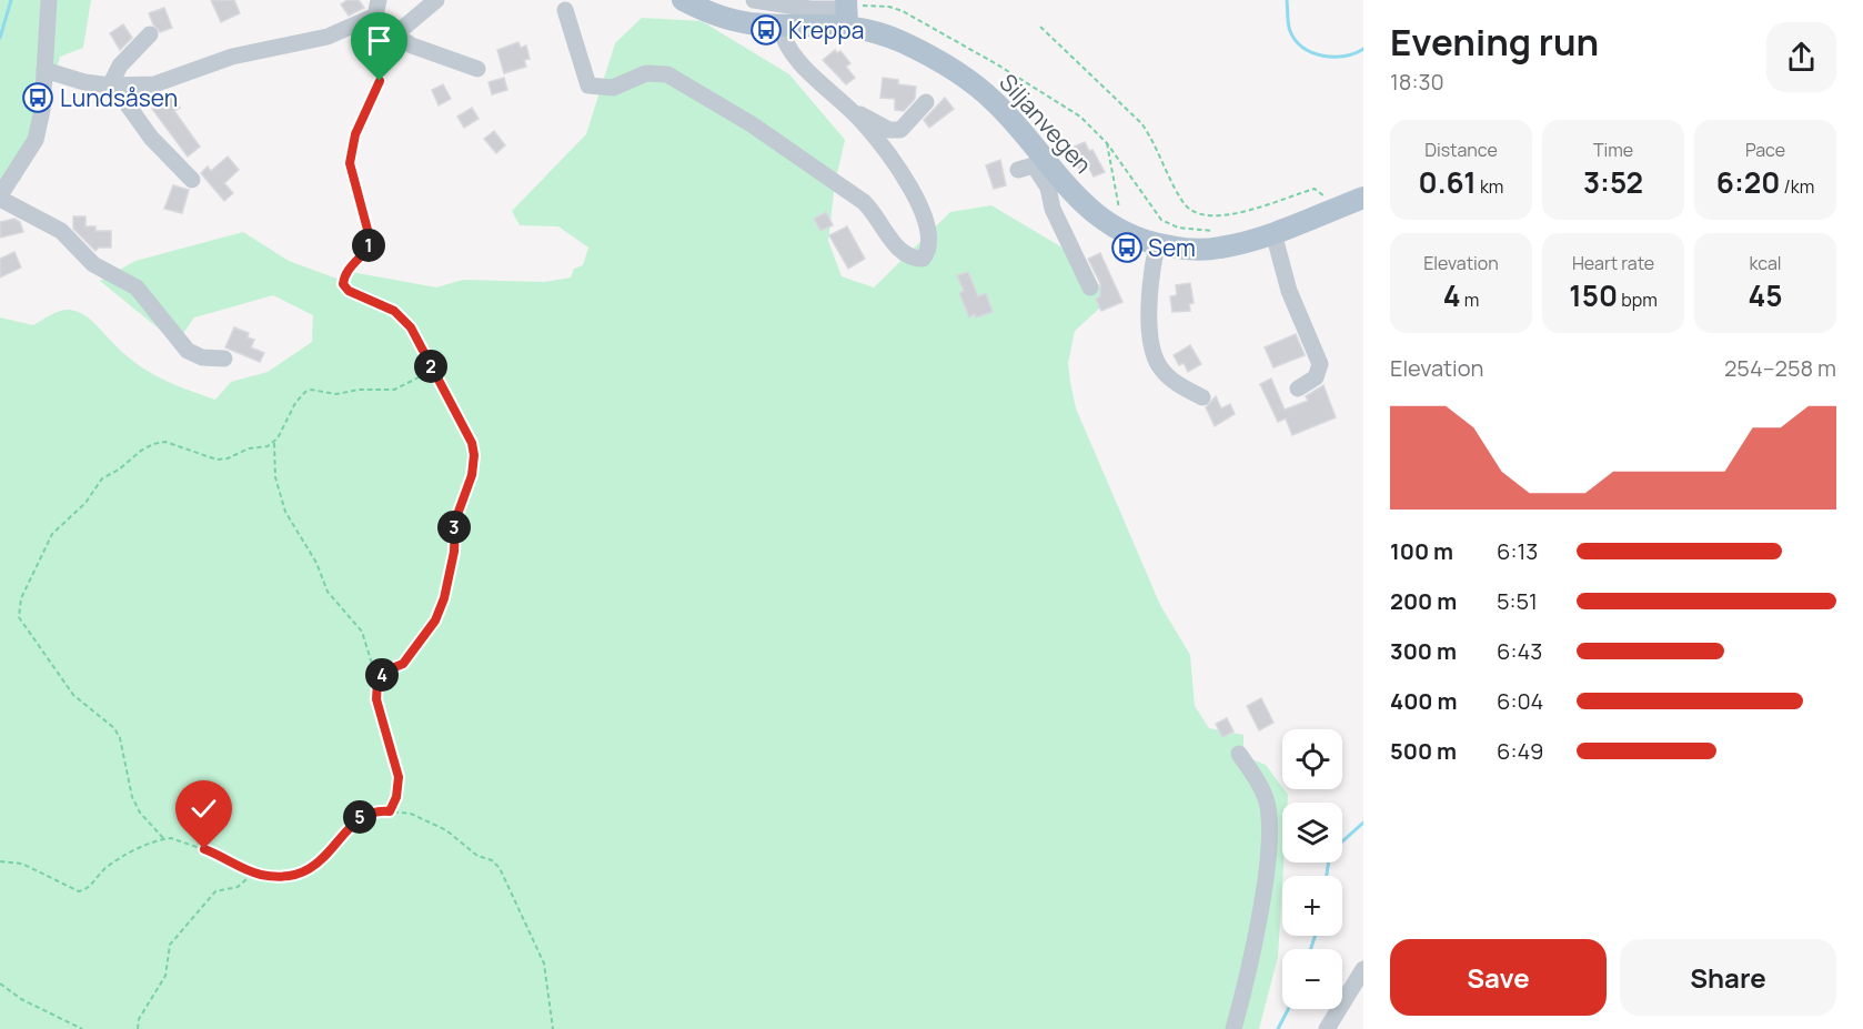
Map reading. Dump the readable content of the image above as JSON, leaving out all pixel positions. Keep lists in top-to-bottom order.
{
  "streets": {
    "main road": ["Siljanvegen"]
  },
  "places": {
    "bus stop": ["Kreppa", "Lundsåsen", "Sem"]
  },
  "page": {
    "heading": ["Evening run", "18:30"],
    "stats": [
      ["Distance", "0.61 km"],
      ["Time", "3:52"],
      ["Pace", "6:20 /km"],
      ["Elevation", "4 m"],
      ["Heart rate", "150 bpm"],
      ["kcal", "45"]
    ],
    "pins": [
      "1",
      "2",
      "3",
      "4",
      "5"
    ],
    "chart": ["Elevation", "254–258 m"],
    "list": [
      {
        "name": "100 m",
        "note": "6:13"
      },
      {
        "name": "200 m",
        "note": "5:51"
      },
      {
        "name": "300 m",
        "note": "6:43"
      },
      {
        "name": "400 m",
        "note": "6:04"
      },
      {
        "name": "500 m",
        "note": "6:49"
      }
    ],
    "map_buttons": ["+", "−"],
    "buttons": ["Save", "Share"]
  }
}
